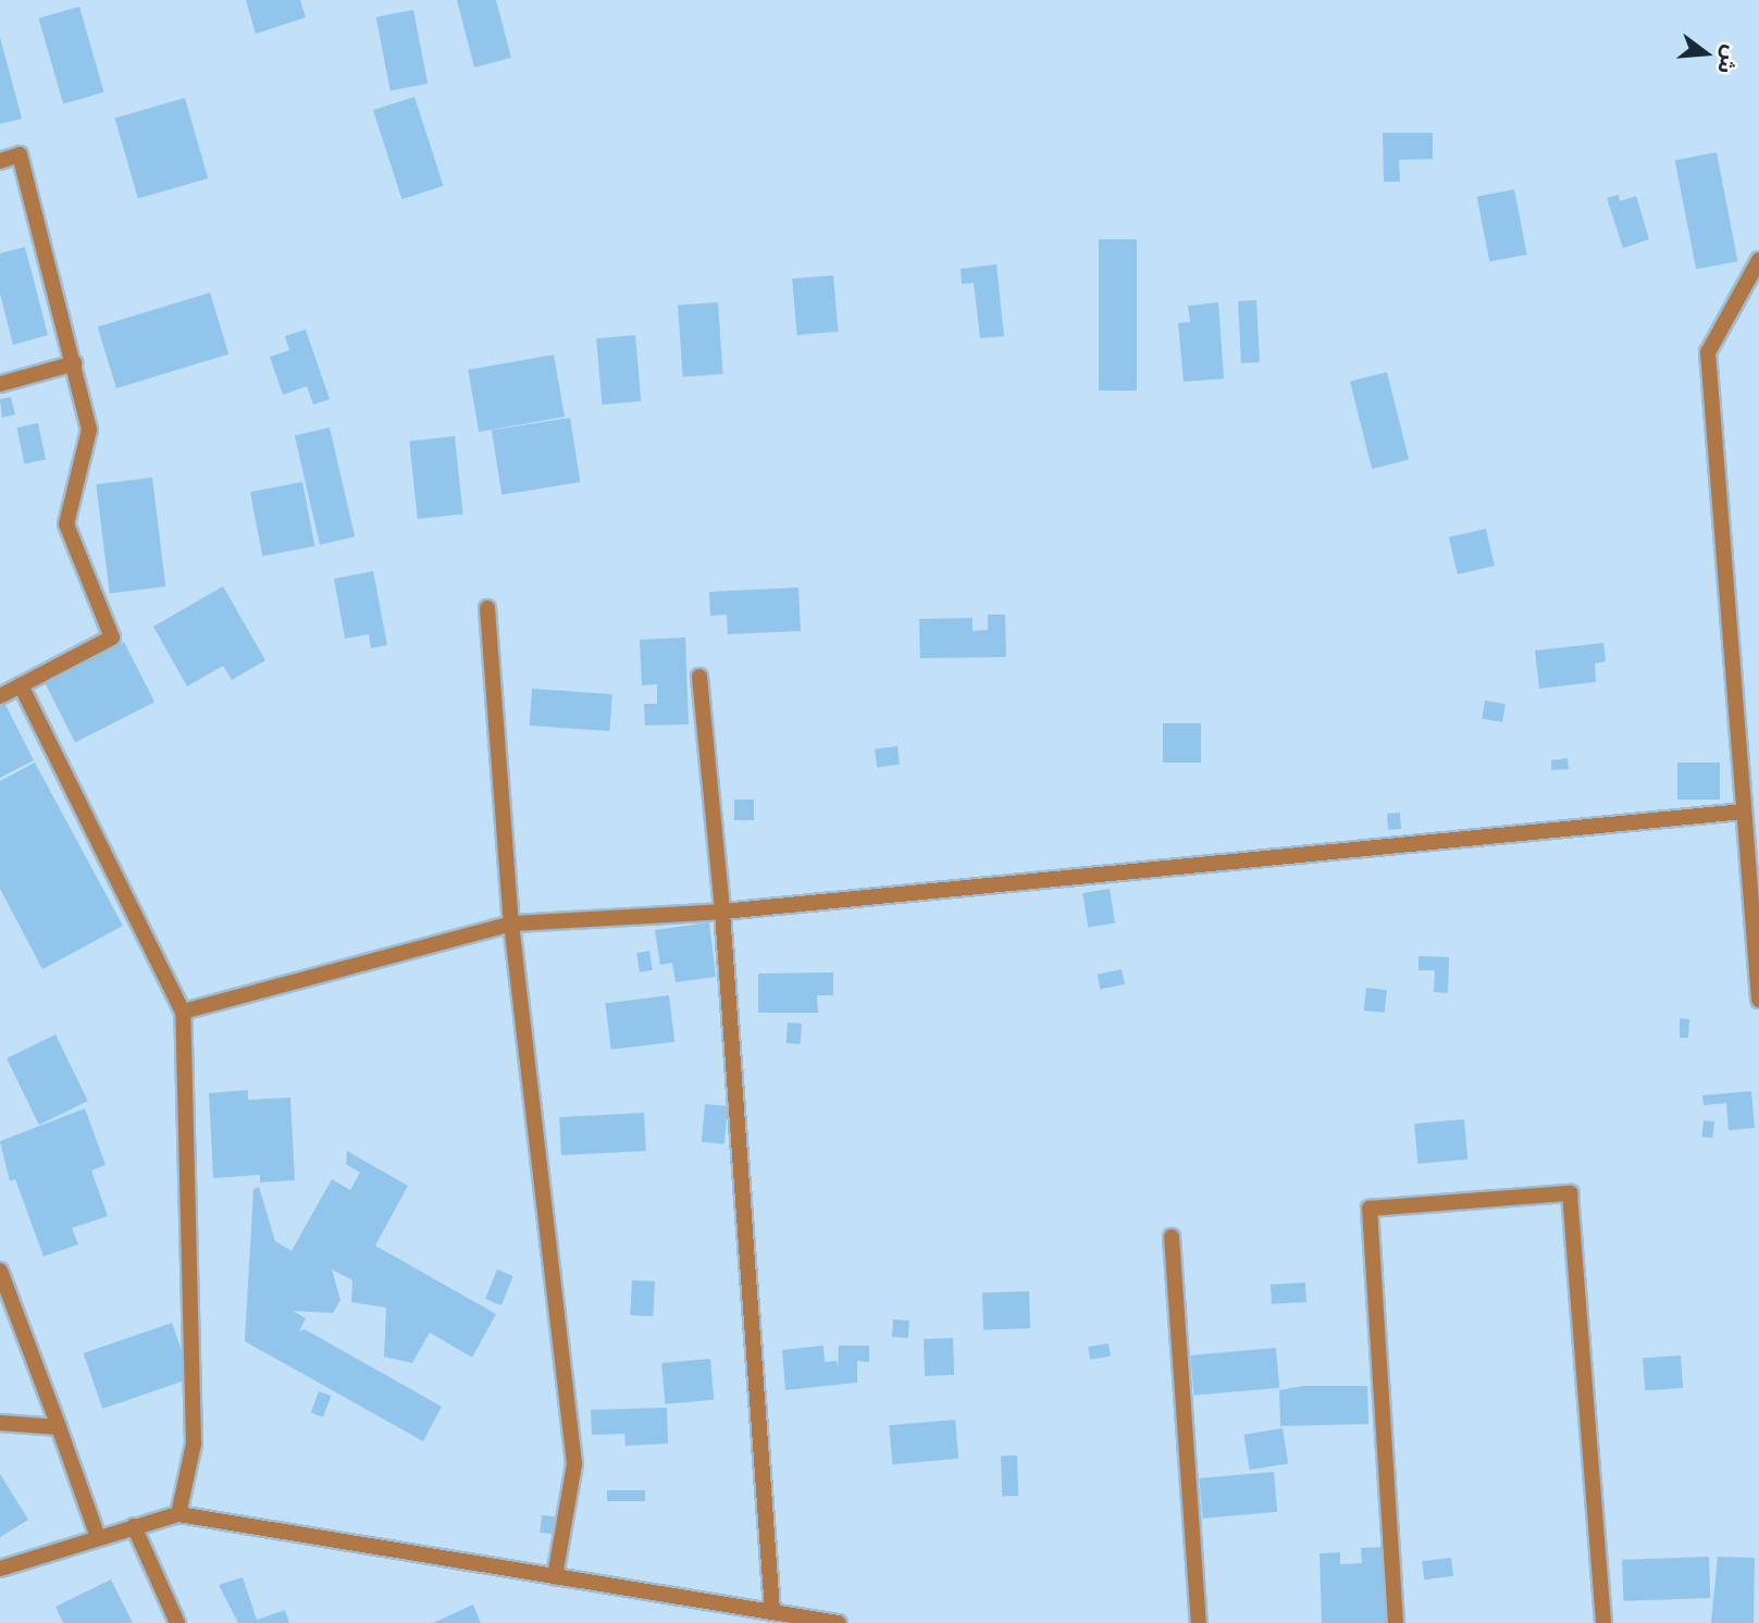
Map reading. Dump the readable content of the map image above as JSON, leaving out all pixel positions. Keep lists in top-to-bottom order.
{
  "north": "right"
}
